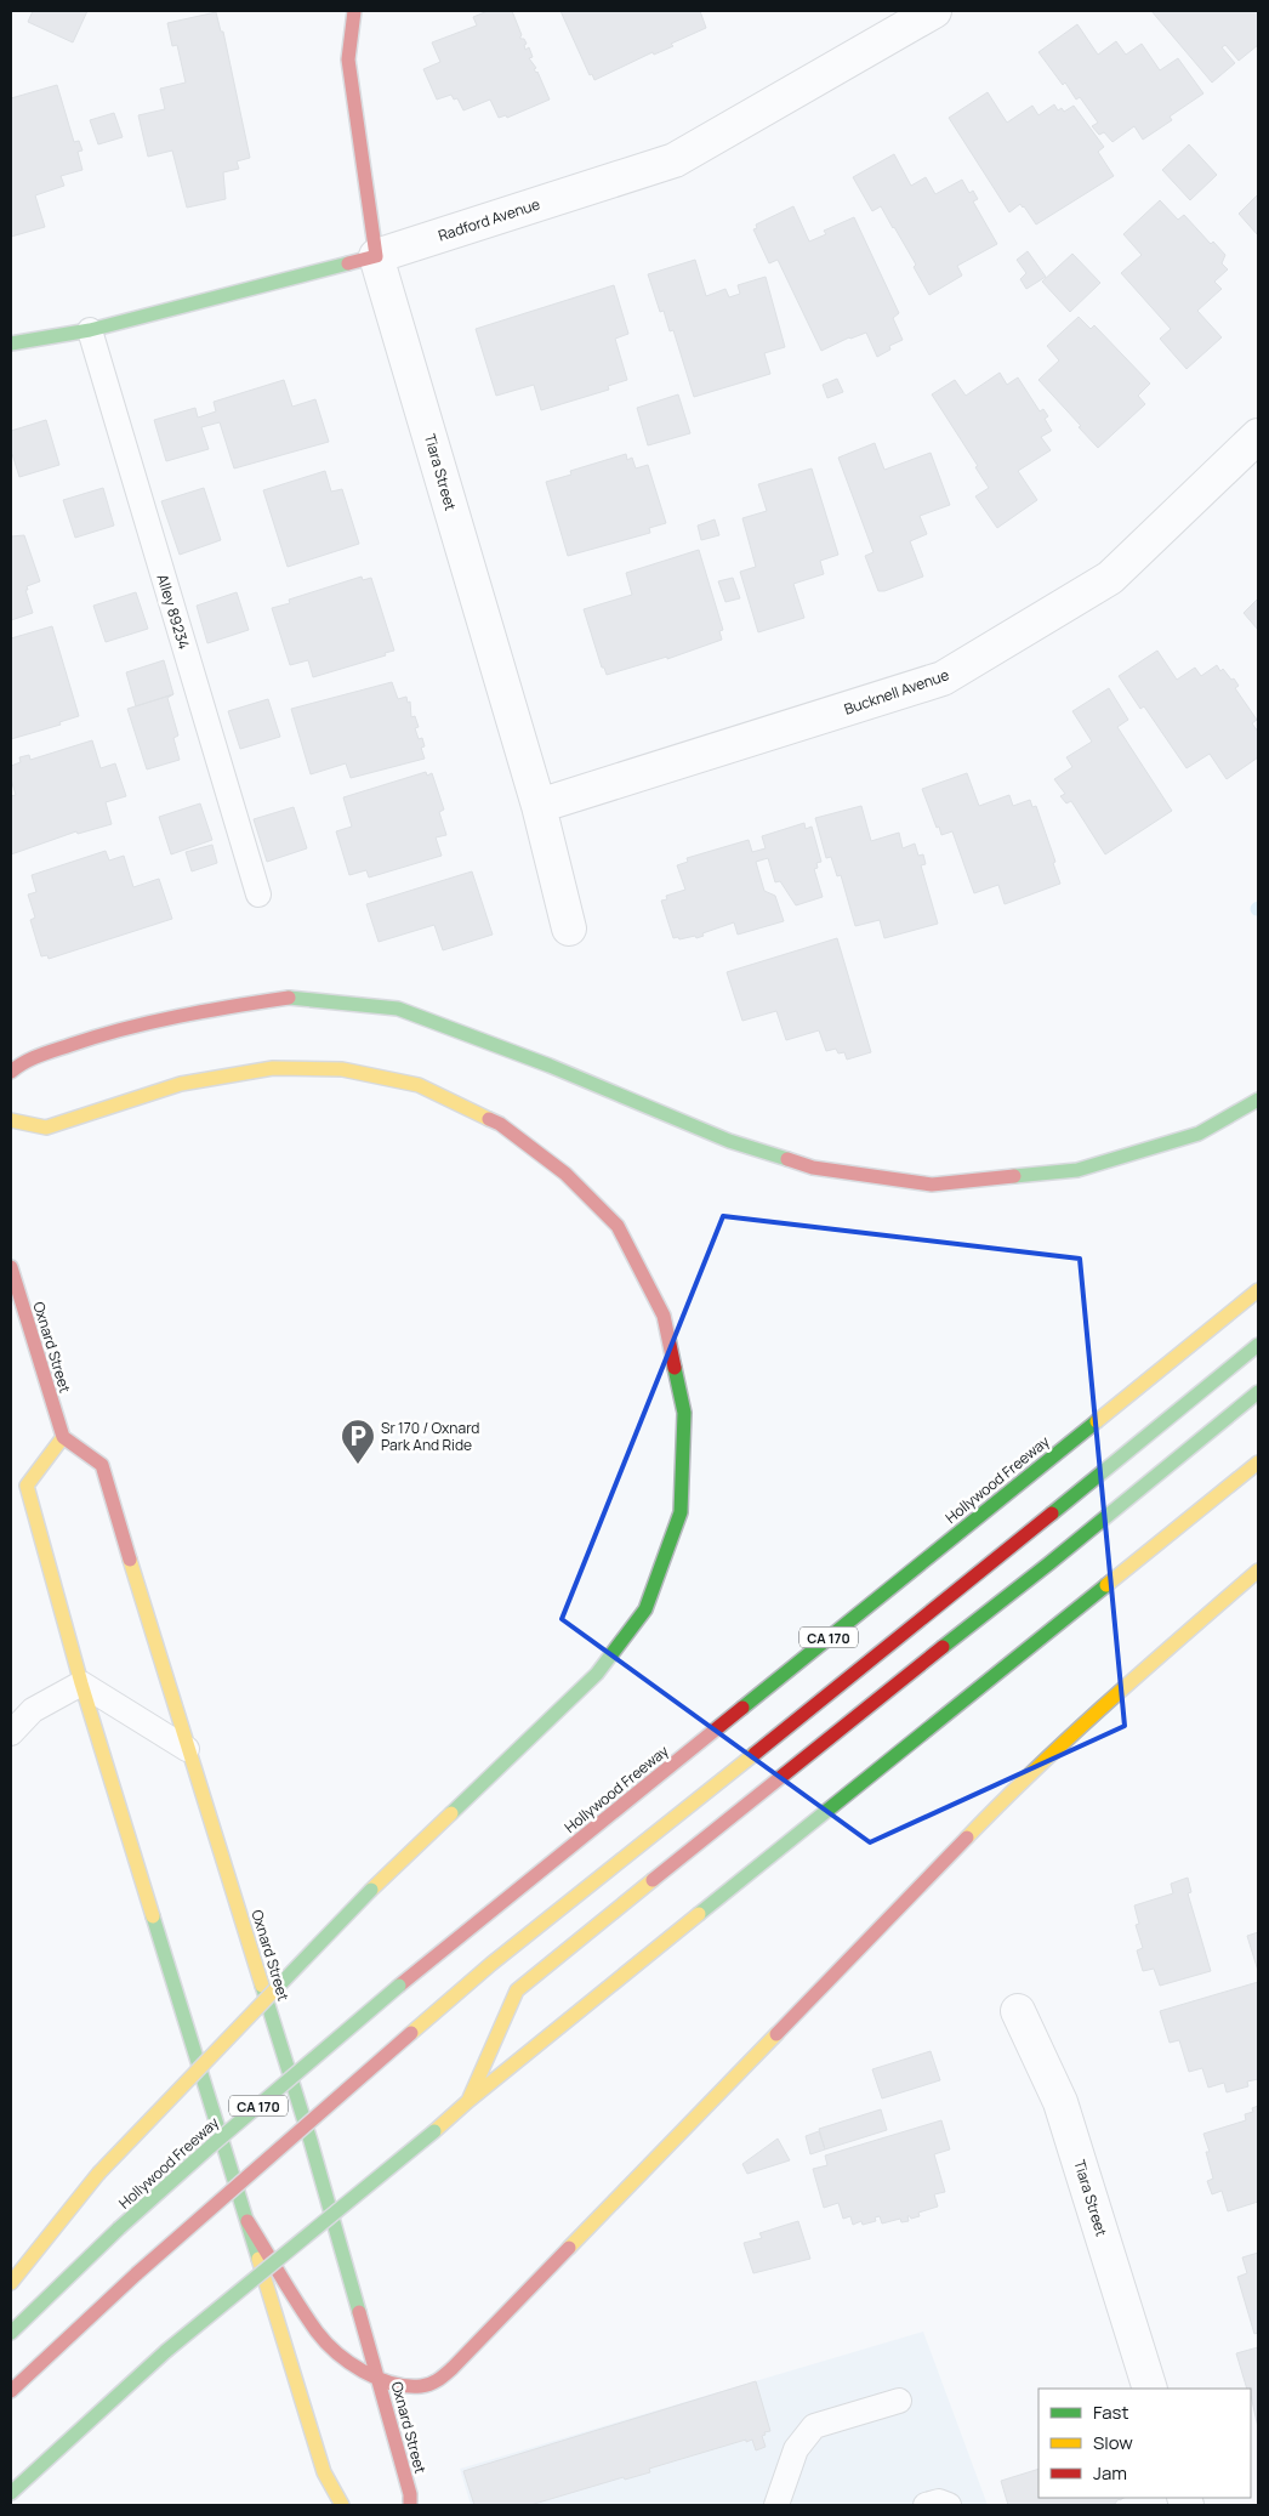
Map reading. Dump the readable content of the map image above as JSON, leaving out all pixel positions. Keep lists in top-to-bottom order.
{
  "streets": {
    "main road": [
      "Radford Avenue",
      "Tiara Street",
      "Oxnard Street",
      "Hollywood Freeway",
      "CA 170"
    ],
    "street": ["Bucknell Avenue"],
    "lane": ["Alley 89234"]
  },
  "crossings": [
    ["Radford Avenue", "Tiara Street"],
    ["Radford Avenue", "Alley 89234"],
    ["Tiara Street", "Bucknell Avenue"]
  ],
  "places": {
    "parking": ["Sr 170 / Oxnard Park And Ride"]
  },
  "legend": ["Fast", "Slow", "Jam"]
}
